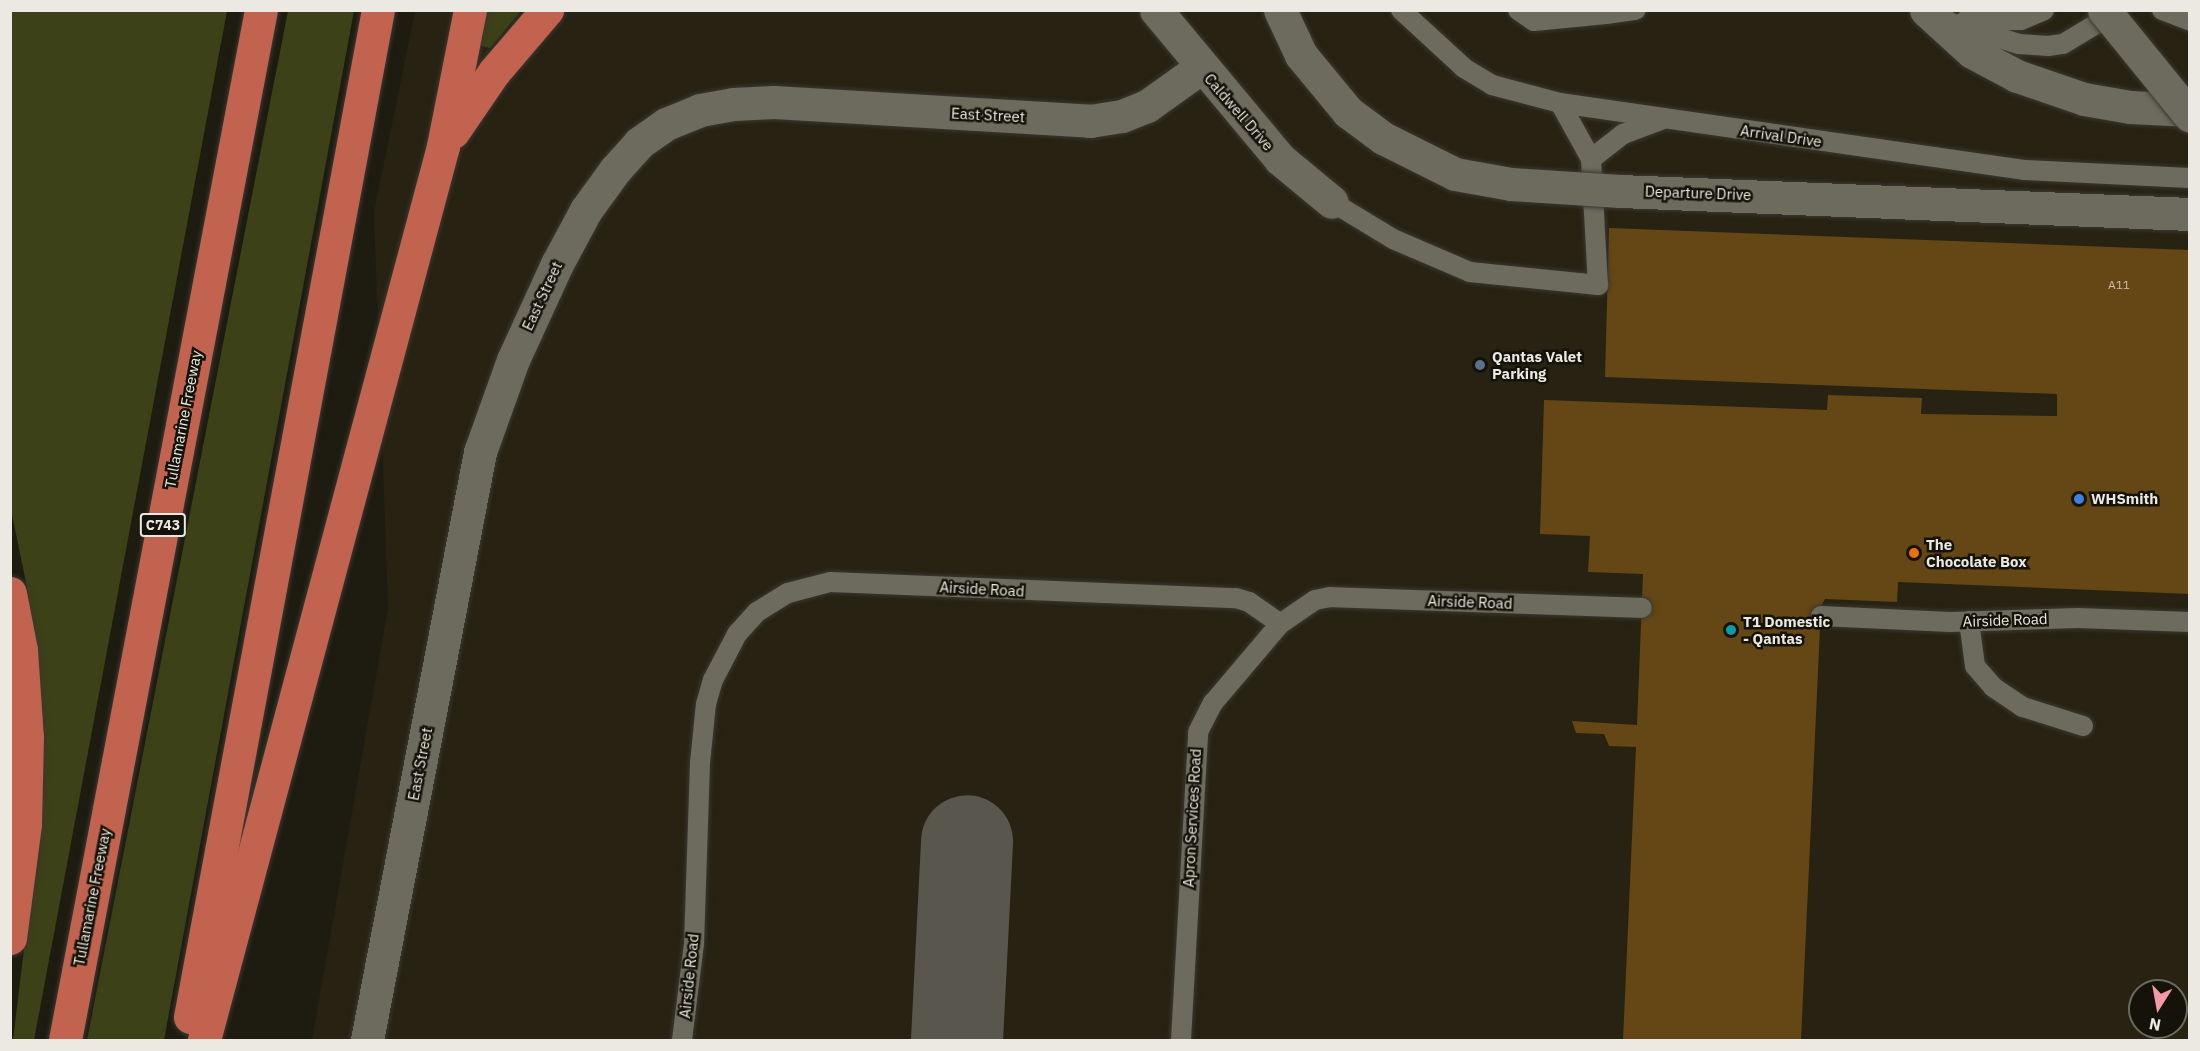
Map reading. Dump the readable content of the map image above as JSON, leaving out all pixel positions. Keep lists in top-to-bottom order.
{
  "streets": {
    "highway": ["Tullamarine Freeway", "C743"],
    "street": ["Caldwell Drive", "East Street", "Departure Drive"],
    "lane": ["Arrival Drive", "Airside Road", "Apron Services Road"]
  },
  "crossings": [
    ["Caldwell Drive", "East Street"],
    ["Airside Road", "Apron Services Road"]
  ],
  "places": [
    "Qantas Valet Parking",
    "WHSmith",
    "The Chocolate Box",
    "T1 Domestic - Qantas"
  ],
  "house_numbers": ["A11"],
  "north": "bottom"
}
